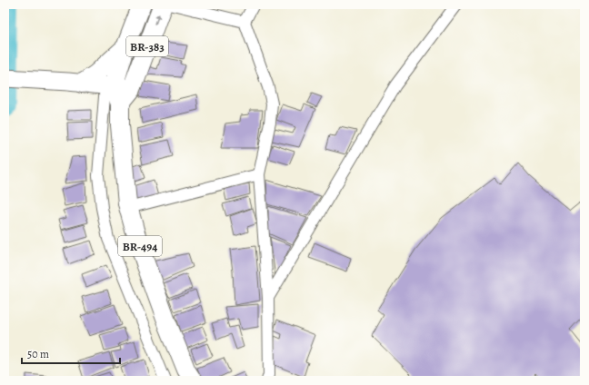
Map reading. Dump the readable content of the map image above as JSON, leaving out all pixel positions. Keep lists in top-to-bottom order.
{
  "streets": {
    "highway": ["BR-383", "BR-494"]
  },
  "crossings": [
    ["BR-383", "BR-494"]
  ],
  "scale_bar": "50 m"
}
